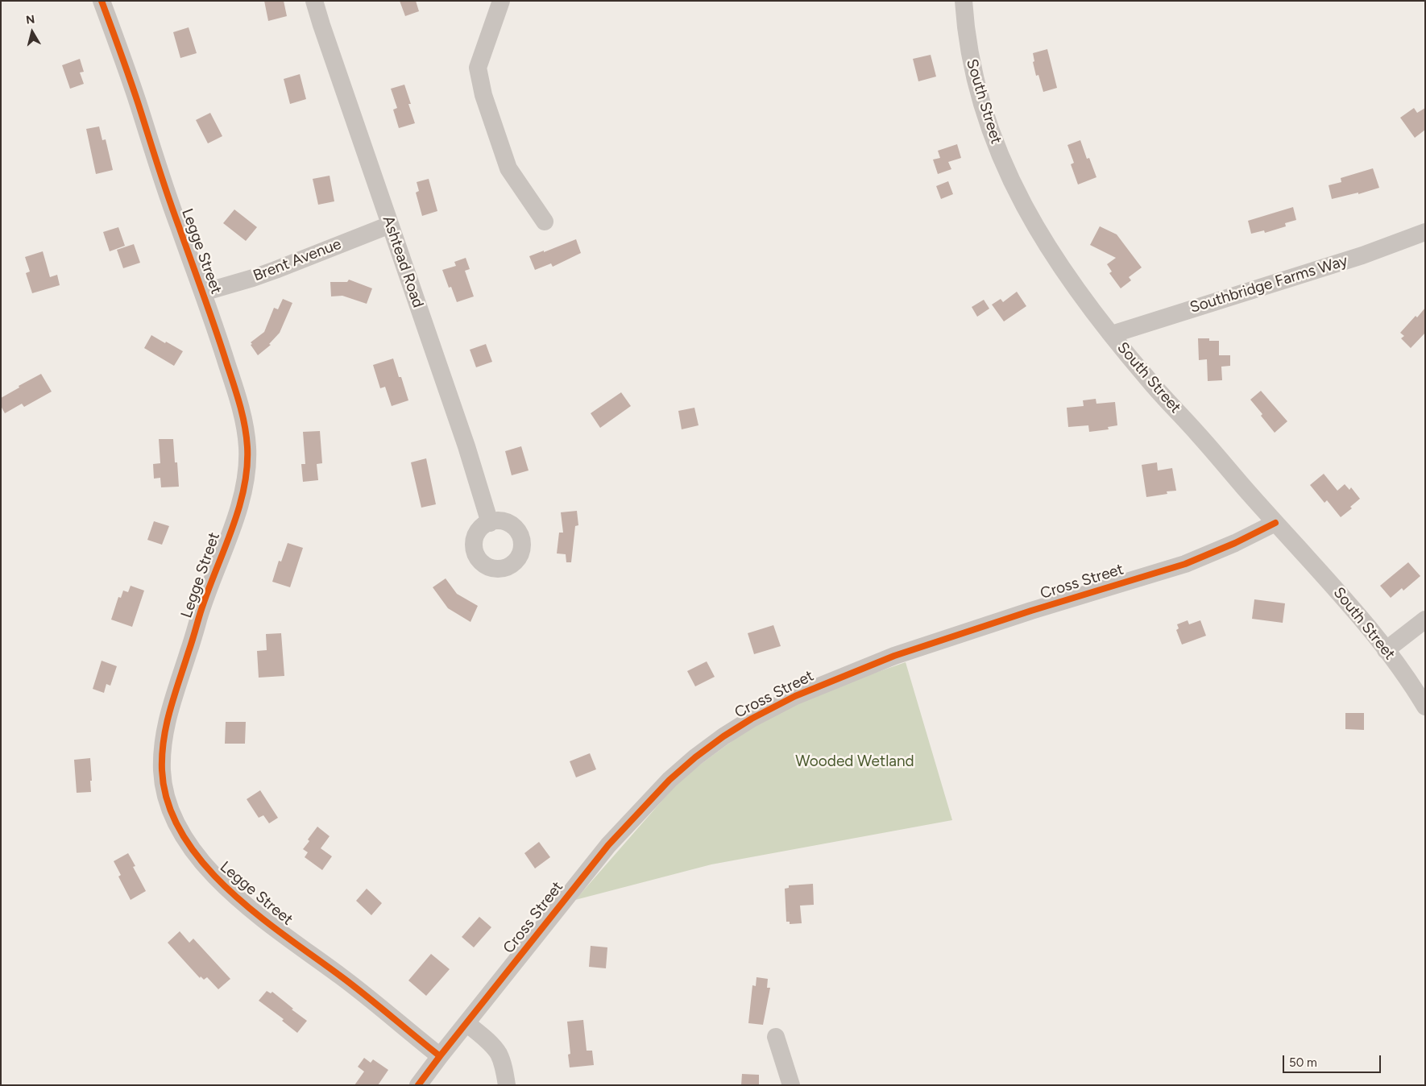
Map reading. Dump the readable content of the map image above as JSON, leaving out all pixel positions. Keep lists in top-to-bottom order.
{
  "streets": {
    "street": [
      "South Street",
      "Legge Street",
      "Brent Avenue",
      "Ashtead Road",
      "Southbridge Farms Way",
      "Cross Street"
    ]
  },
  "crossings": [
    ["South Street", "Southbridge Farms Way"],
    ["South Street", "Cross Street"],
    ["Legge Street", "Brent Avenue"],
    ["Legge Street", "Cross Street"],
    ["Brent Avenue", "Ashtead Road"]
  ],
  "parks": ["Wooded Wetland"],
  "scale_bar": "50 m",
  "north": "top"
}
